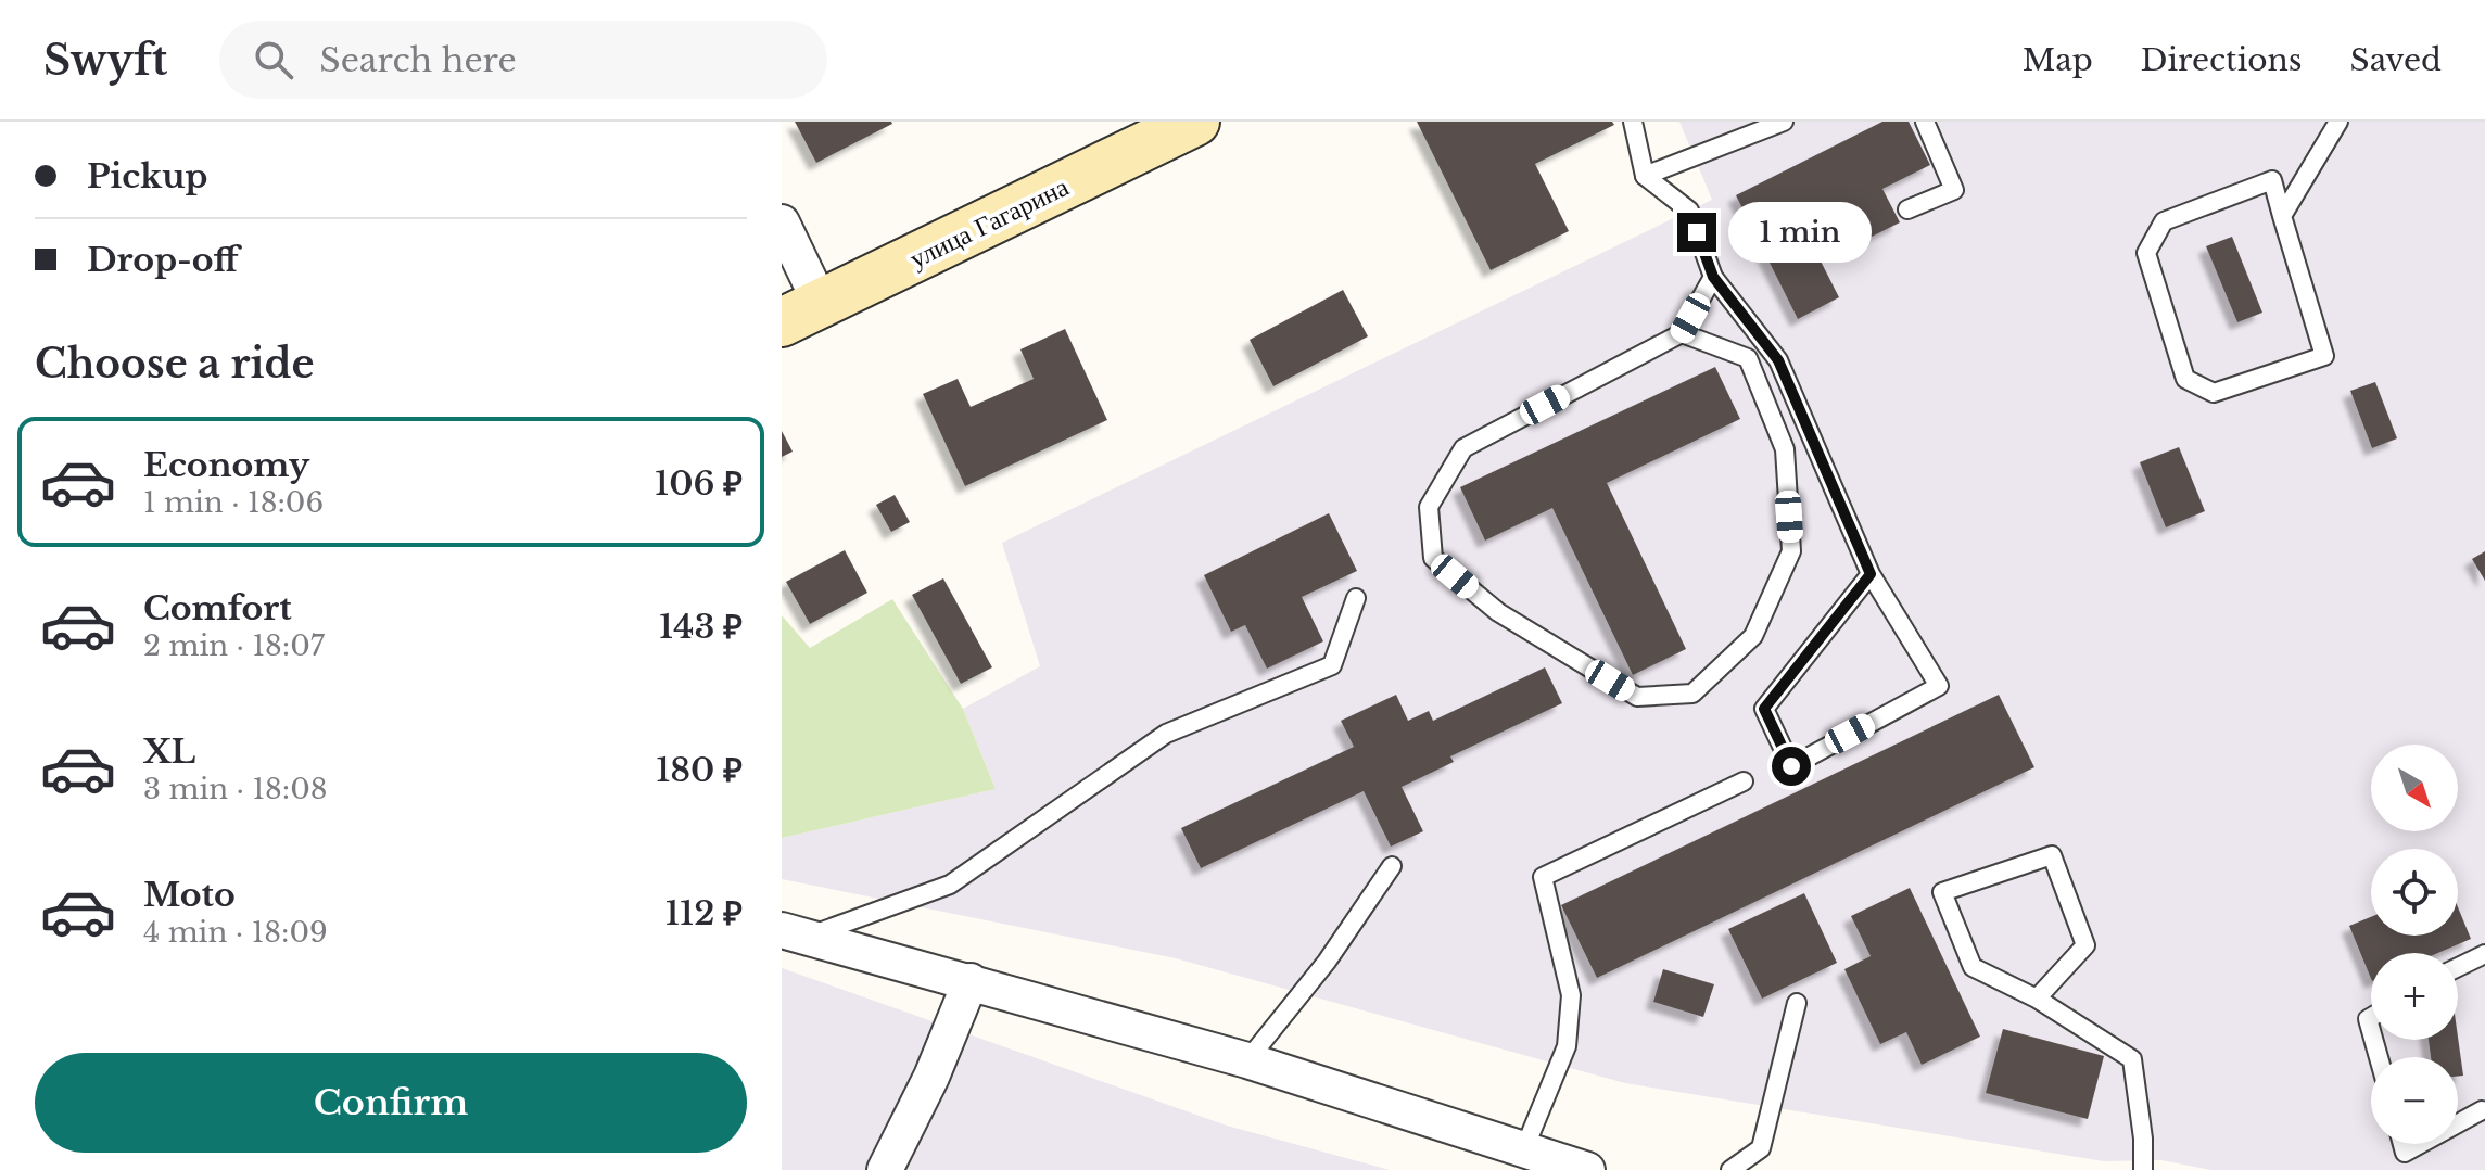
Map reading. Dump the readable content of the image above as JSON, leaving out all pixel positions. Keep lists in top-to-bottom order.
{
  "streets": {
    "main road": ["улица Гагарина"]
  },
  "north": "bottom right",
  "page": {
    "header": "Swyft",
    "search": "Search here",
    "nav": ["Map", "Directions", "Saved"],
    "banner": ["Pickup", "Drop-off"],
    "bubble": "1 min",
    "heading": "Choose a ride",
    "list": [
      {
        "name": "Economy",
        "note": "1 min · 18:06",
        "value": "106 ₽"
      },
      {
        "name": "Comfort",
        "note": "2 min · 18:07",
        "value": "143 ₽"
      },
      {
        "name": "XL",
        "note": "3 min · 18:08",
        "value": "180 ₽"
      },
      {
        "name": "Moto",
        "note": "4 min · 18:09",
        "value": "112 ₽"
      }
    ],
    "map_buttons": ["+", "−"],
    "buttons": "Confirm"
  }
}
